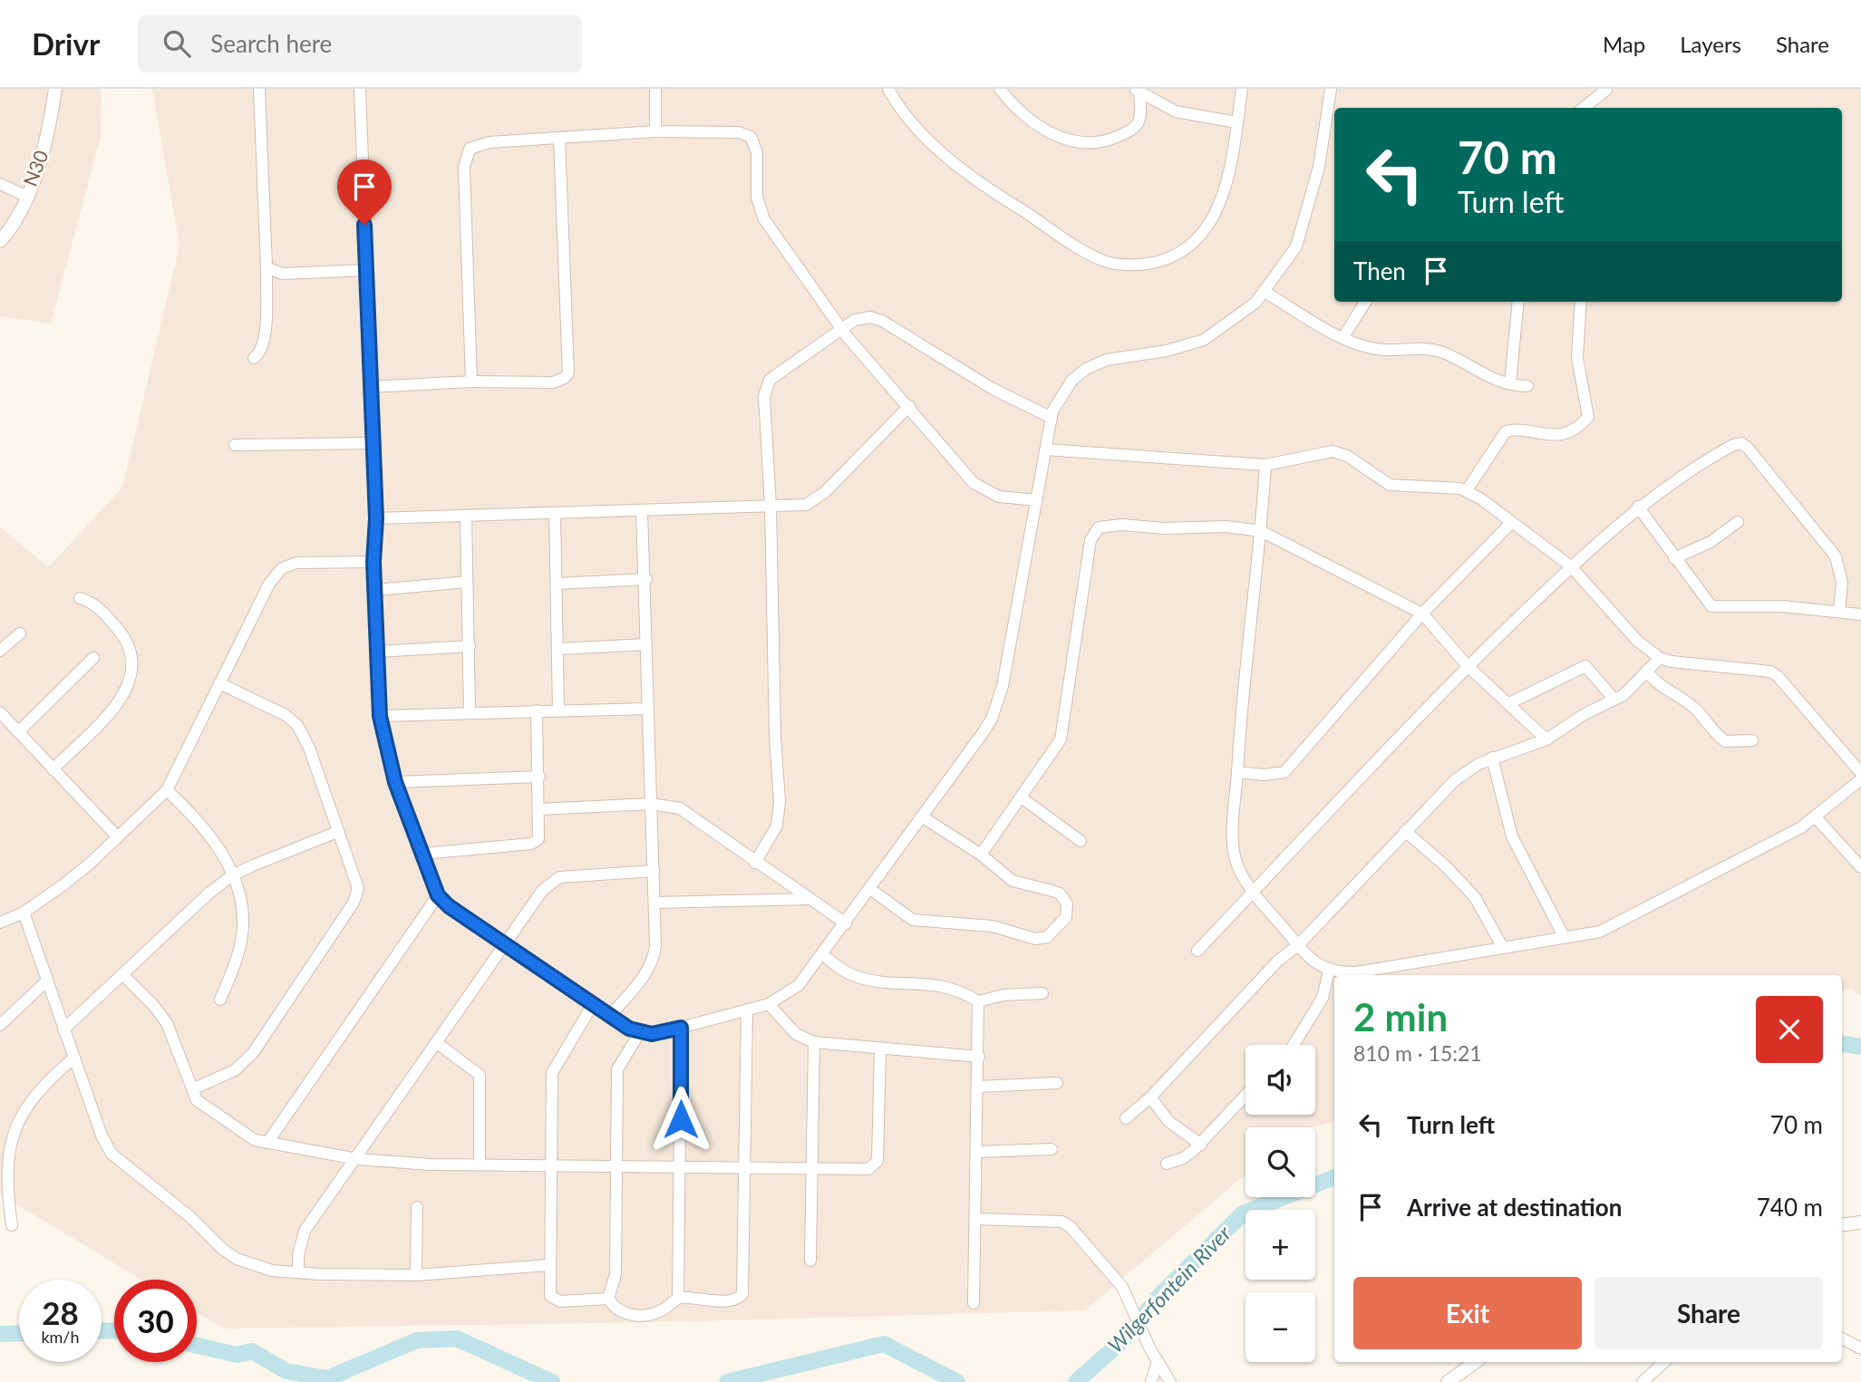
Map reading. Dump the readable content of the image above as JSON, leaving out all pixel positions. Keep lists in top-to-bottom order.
{
  "streets": {
    "street": ["N30"]
  },
  "water": ["Wilgerfontein River"],
  "page": {
    "header": "Drivr",
    "search": "Search here",
    "nav": ["Map", "Layers", "Share"],
    "turn": ["70 m", "Turn left"],
    "then": "Then",
    "heading": ["2 min", "810 m · 15:21"],
    "map_buttons": ["+", "−"],
    "list": [
      {
        "name": "Turn left",
        "value": "70 m"
      },
      {
        "name": "Arrive at destination",
        "value": "740 m"
      }
    ],
    "buttons": ["Exit", "Share"],
    "speed": "28 km/h",
    "limit": "30"
  }
}
